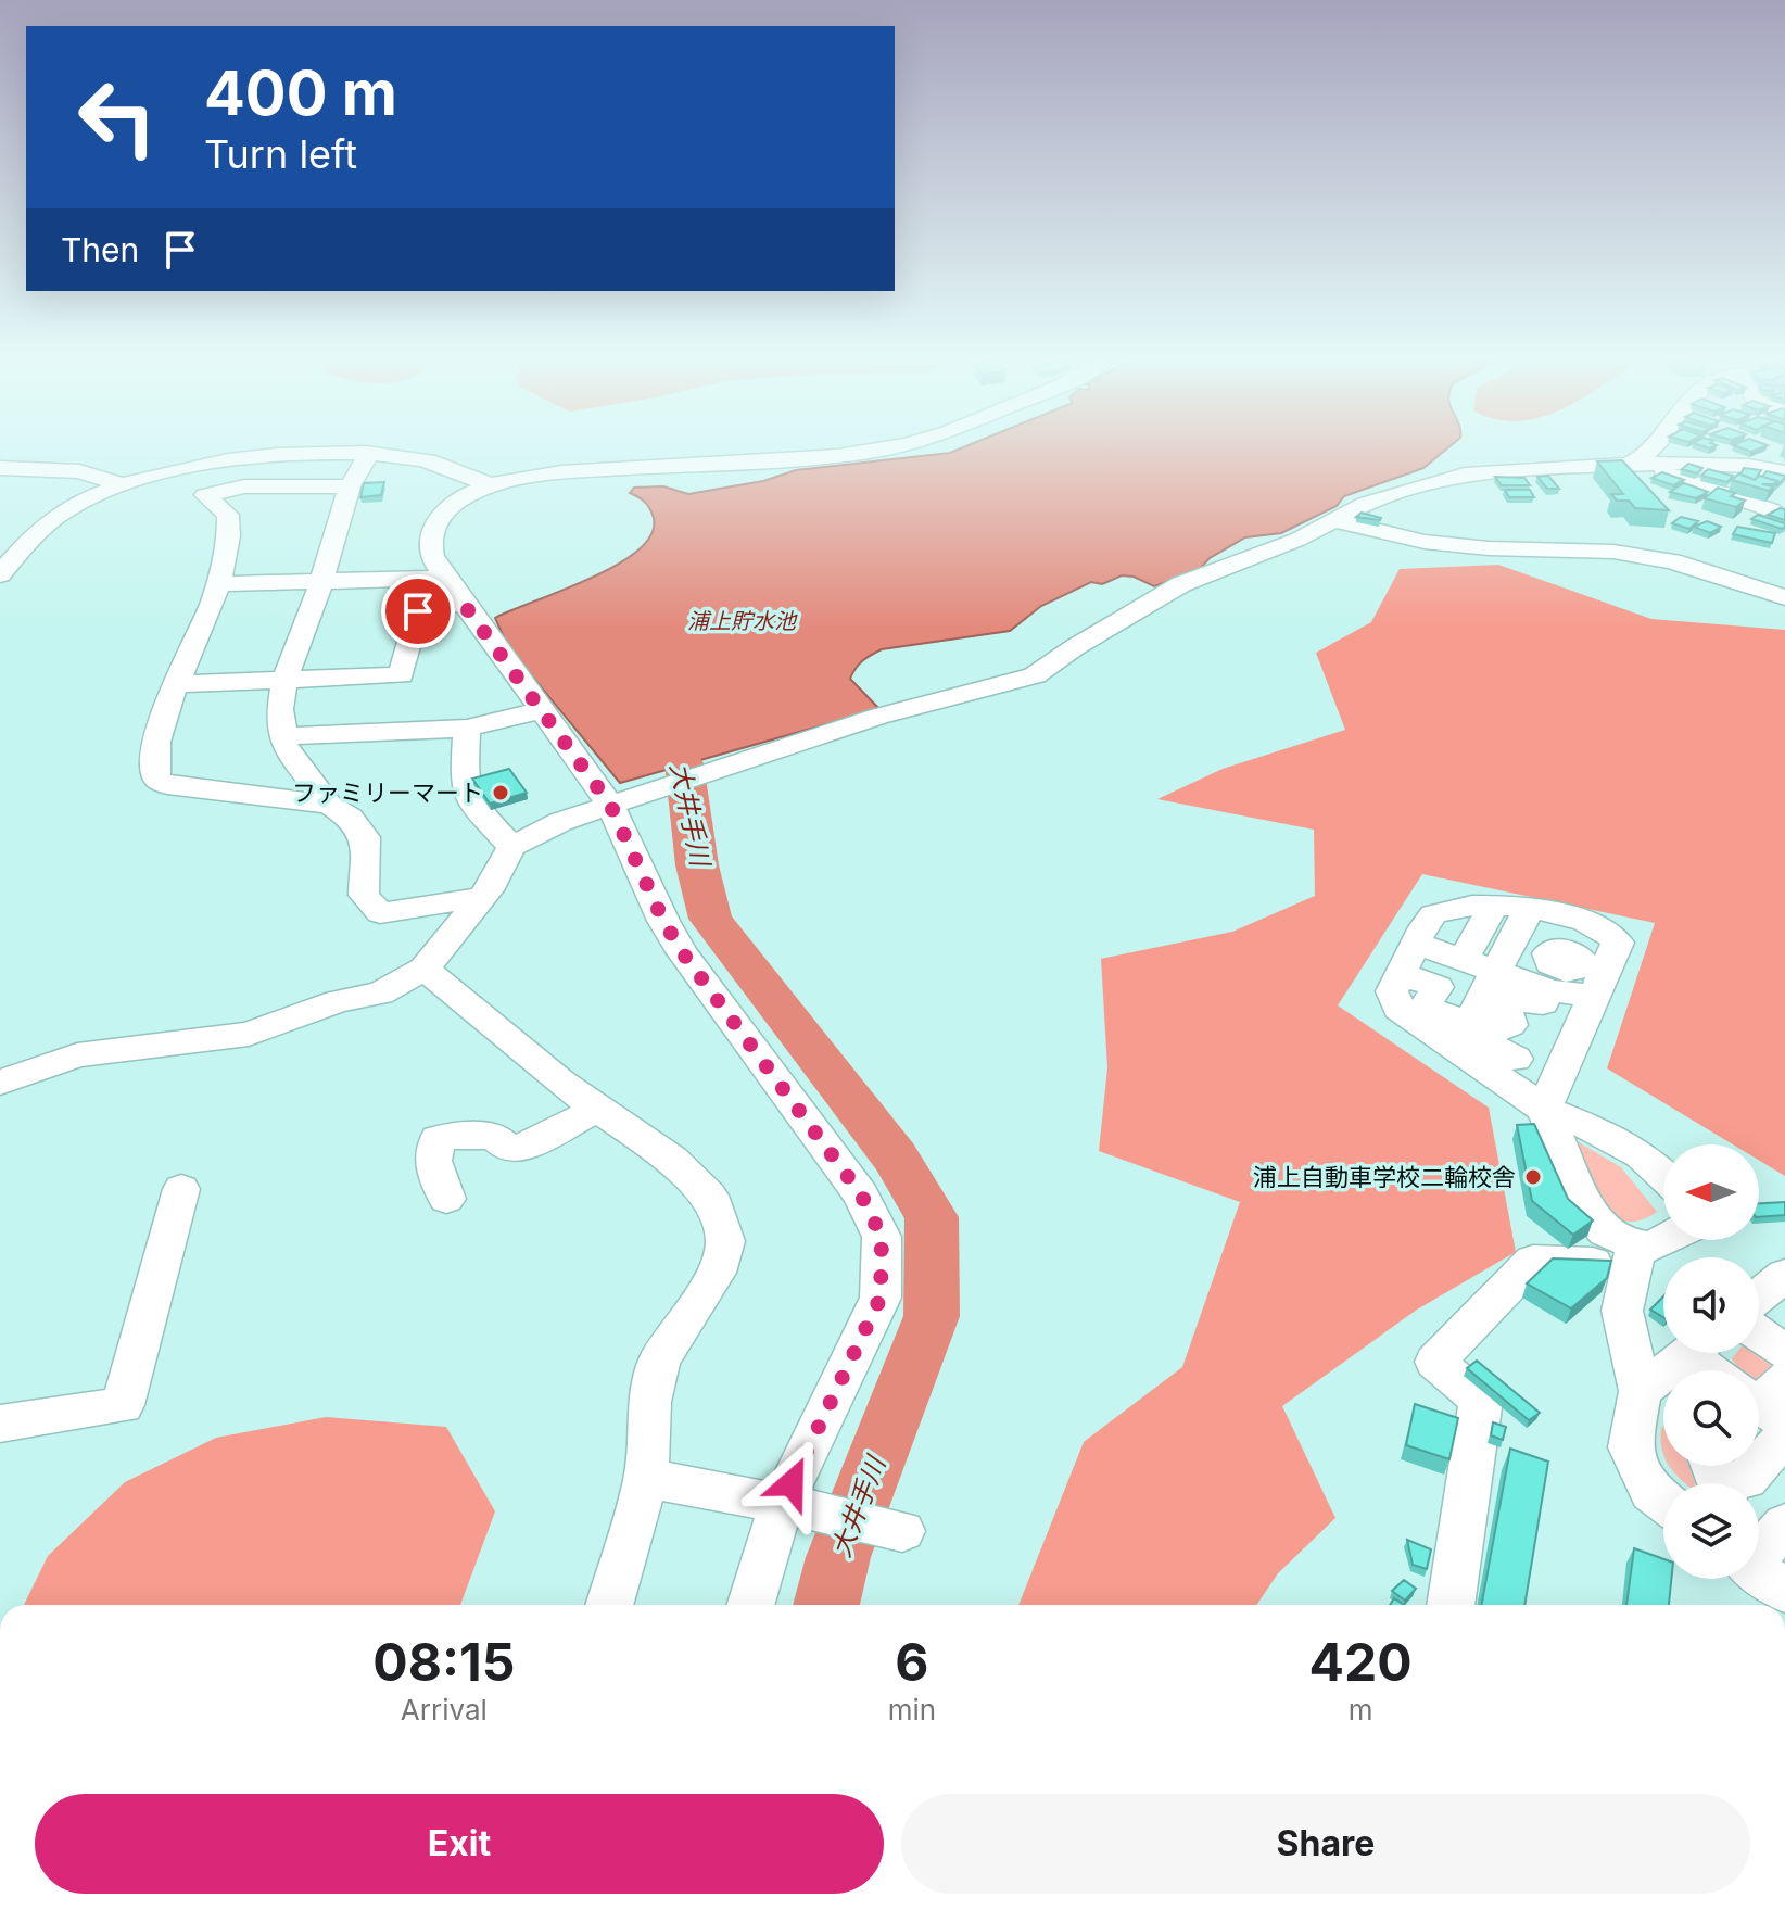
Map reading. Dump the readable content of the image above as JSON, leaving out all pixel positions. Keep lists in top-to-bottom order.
{
  "water": ["浦上貯水池", "大井手川"],
  "places": ["ファミリーマート", "浦上自動車学校二輪校舎"],
  "north": "left",
  "page": {
    "turn": ["400 m", "Turn left"],
    "then": "Then",
    "eta": [
      "08:15",
      "Arrival",
      "6",
      "min",
      "420",
      "m"
    ],
    "buttons": ["Exit", "Share"]
  }
}
